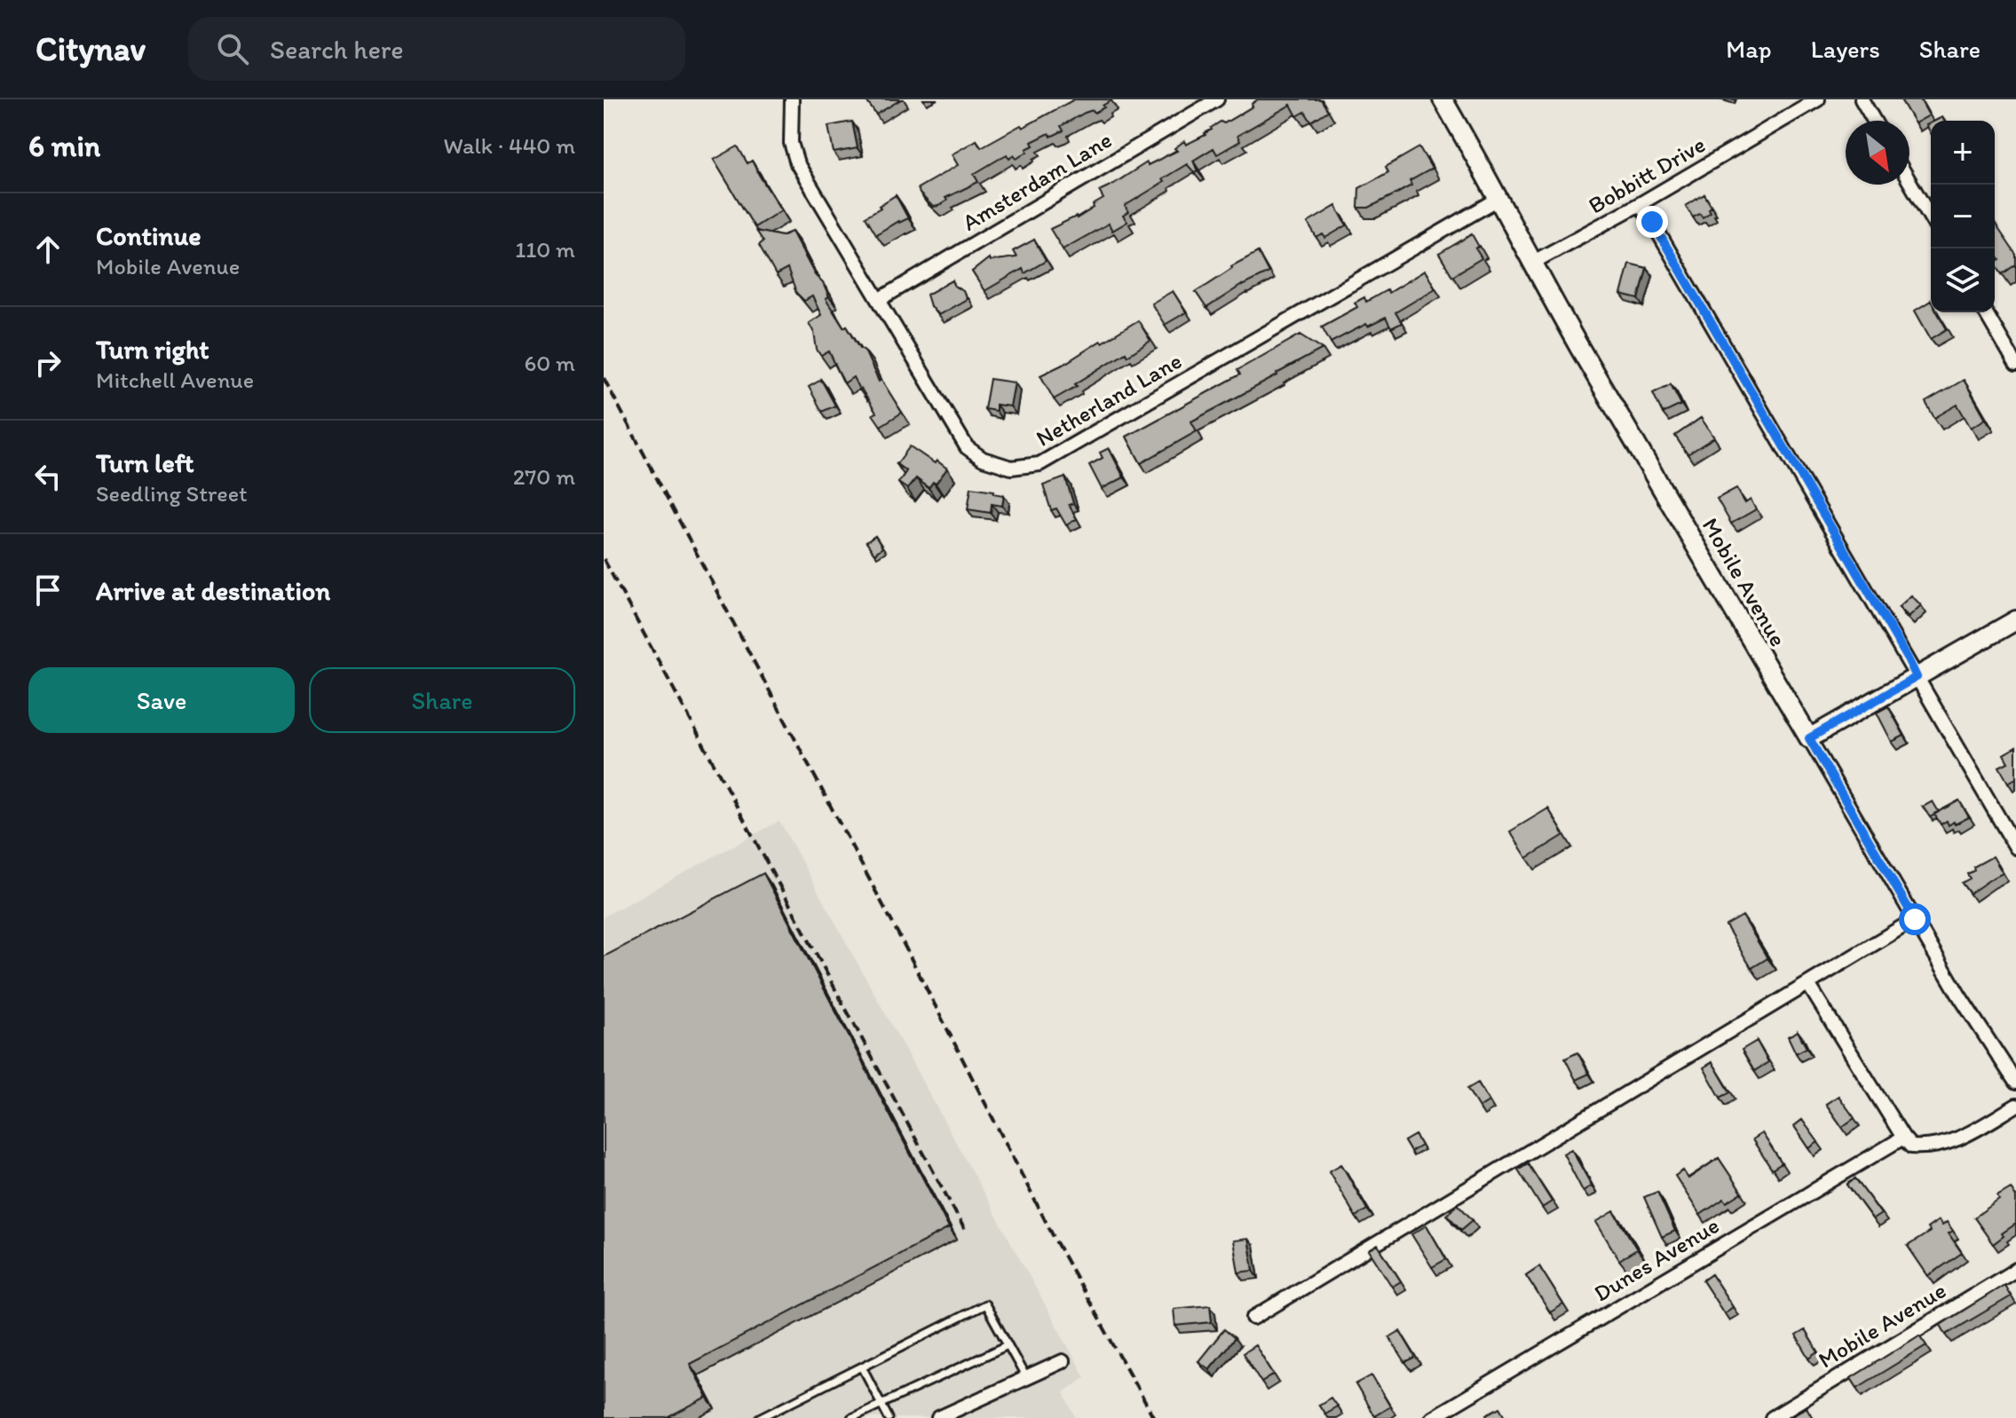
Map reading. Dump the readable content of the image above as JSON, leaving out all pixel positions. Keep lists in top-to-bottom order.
{
  "streets": {
    "street": [
      "Bobbitt Drive",
      "Amsterdam Lane",
      "Netherland Lane",
      "Mobile Avenue",
      "Dunes Avenue"
    ]
  },
  "crossings": [
    ["Bobbitt Drive", "Mobile Avenue"],
    ["Amsterdam Lane", "Netherland Lane"],
    ["Netherland Lane", "Mobile Avenue"]
  ],
  "north": "bottom right",
  "page": {
    "header": "Citynav",
    "search": "Search here",
    "nav": ["Map", "Layers", "Share"],
    "heading": ["6 min", "Walk · 440 m"],
    "map_buttons": ["+", "−"],
    "list": [
      ["Continue", "Mobile Avenue", "110 m"],
      ["Turn right", "Mitchell Avenue", "60 m"],
      ["Turn left", "Seedling Street", "270 m"],
      "Arrive at destination"
    ],
    "buttons": ["Save", "Share"]
  }
}
